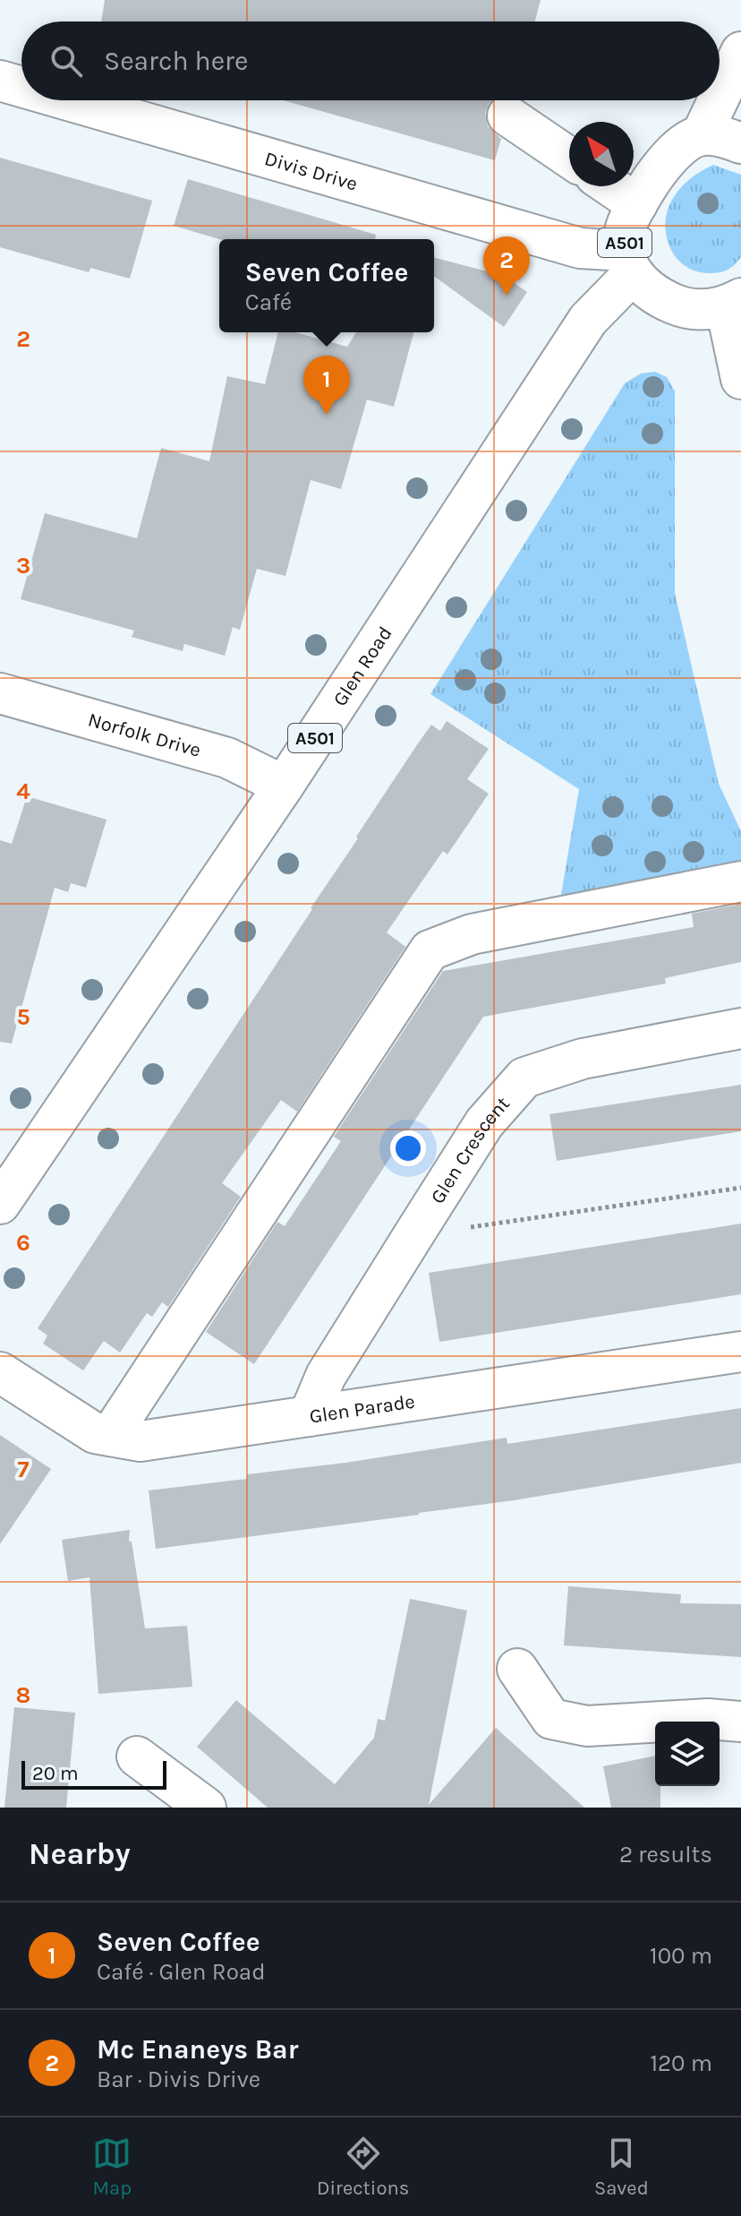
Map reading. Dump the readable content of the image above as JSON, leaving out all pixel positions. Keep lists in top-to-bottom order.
{
  "streets": {
    "street": [
      "Divis Drive",
      "A501",
      "Glen Road",
      "Norfolk Drive",
      "Glen Crescent",
      "Glen Parade"
    ]
  },
  "crossings": [
    ["Divis Drive", "A501"],
    ["Divis Drive", "Glen Road"],
    ["A501", "Glen Road"],
    ["Glen Road", "Norfolk Drive"],
    ["Glen Crescent", "Glen Parade"]
  ],
  "scale_bar": "20 m",
  "north": "top left",
  "page": {
    "search": "Search here",
    "pins": ["2", "1"],
    "popup": ["Seven Coffee", "Café"],
    "scale": "20 m",
    "heading": ["Nearby", "2 results"],
    "list": [
      {
        "mark": "1",
        "name": "Seven Coffee",
        "note": "Café · Glen Road",
        "value": "100 m"
      },
      {
        "mark": "2",
        "name": "Mc Enaneys Bar",
        "note": "Bar · Divis Drive",
        "value": "120 m"
      }
    ],
    "nav": ["Map", "Directions", "Saved"]
  },
  "grid": {
    "rows": [
      "2",
      "3",
      "4",
      "5",
      "6",
      "7",
      "8"
    ]
  }
}
